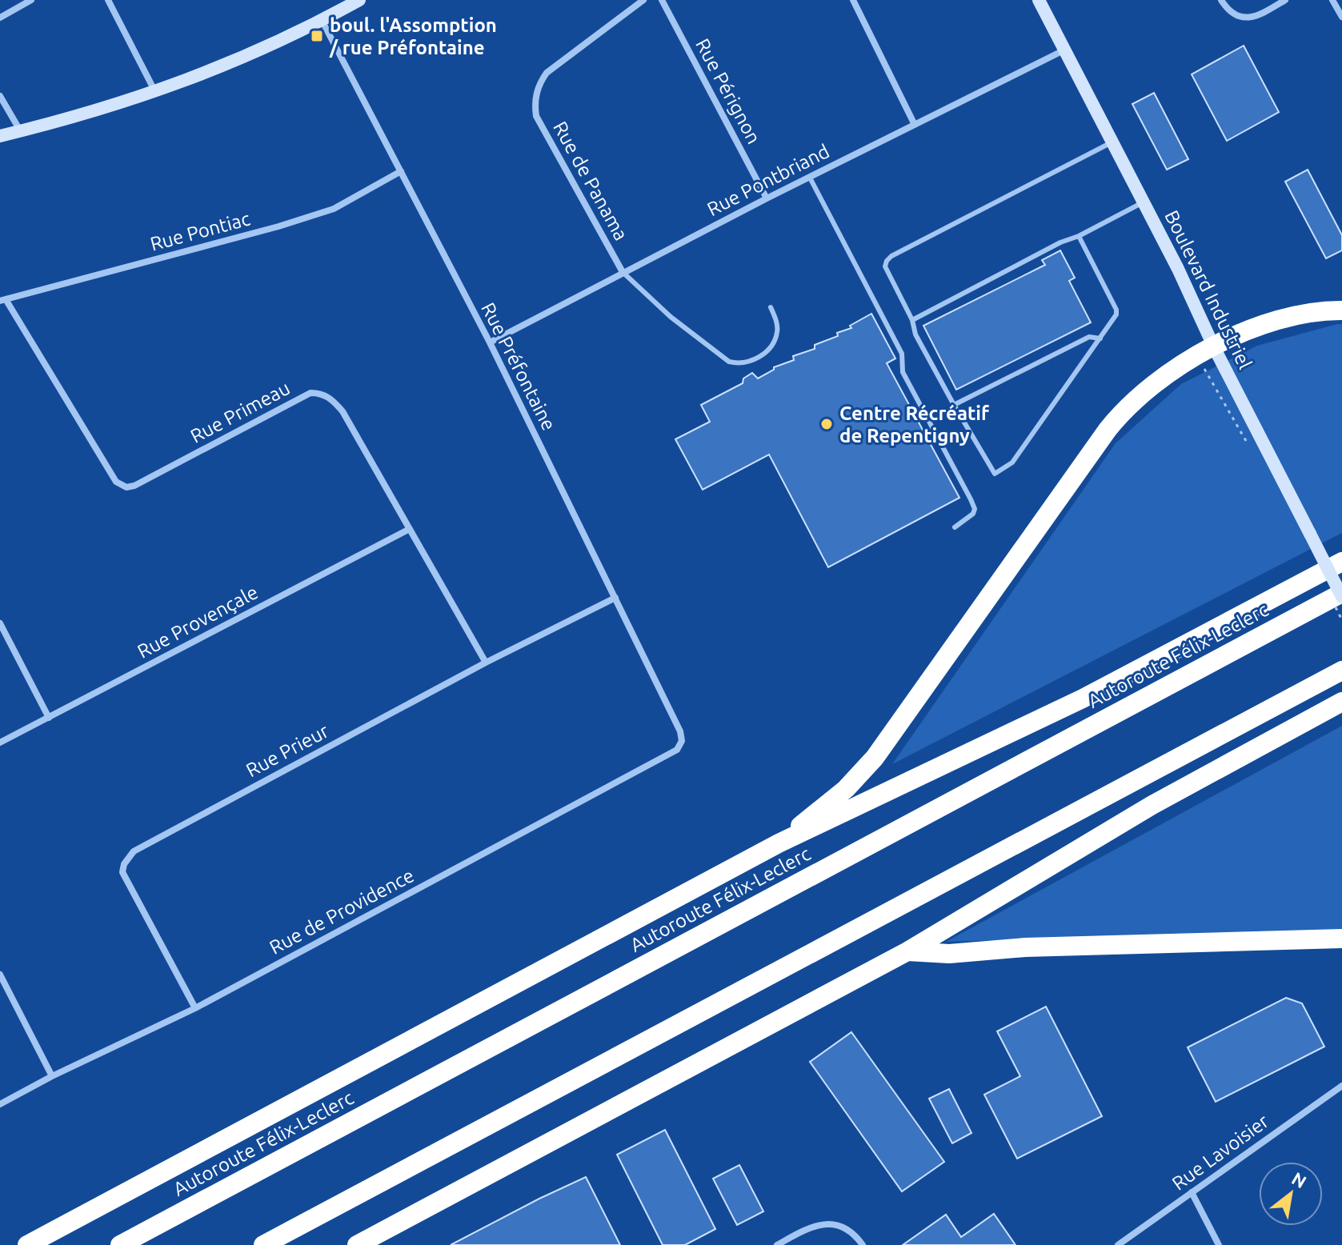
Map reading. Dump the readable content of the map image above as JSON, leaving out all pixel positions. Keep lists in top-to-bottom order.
{
  "streets": {
    "highway": ["Autoroute Félix-Leclerc"],
    "street": [
      "Rue Pérignon",
      "Rue Pontbriand",
      "Rue de Panama",
      "Rue Pontiac",
      "Boulevard Industriel",
      "Rue Préfontaine",
      "Rue Primeau",
      "Rue Provençale",
      "Rue Prieur",
      "Rue de Providence",
      "Rue Lavoisier"
    ]
  },
  "crossings": [
    ["Rue Pérignon", "Rue Pontbriand"],
    ["Rue Pontbriand", "Rue de Panama"],
    ["Rue Pontbriand", "Boulevard Industriel"],
    ["Rue Pontbriand", "Rue Préfontaine"],
    ["Rue Pontiac", "Rue Préfontaine"],
    ["Rue Pontiac", "Rue Primeau"],
    ["Boulevard Industriel", "Autoroute Félix-Leclerc"],
    ["Rue Préfontaine", "Rue Prieur"],
    ["Rue Préfontaine", "Rue de Providence"],
    ["Rue Primeau", "Rue Provençale"],
    ["Rue Primeau", "Rue Prieur"],
    ["Rue Prieur", "Rue de Providence"]
  ],
  "places": {
    "transit": ["boul. l'Assomption / rue Préfontaine"],
    "other": ["Centre Récréatif de Repentigny"]
  },
  "north": "top right"
}
